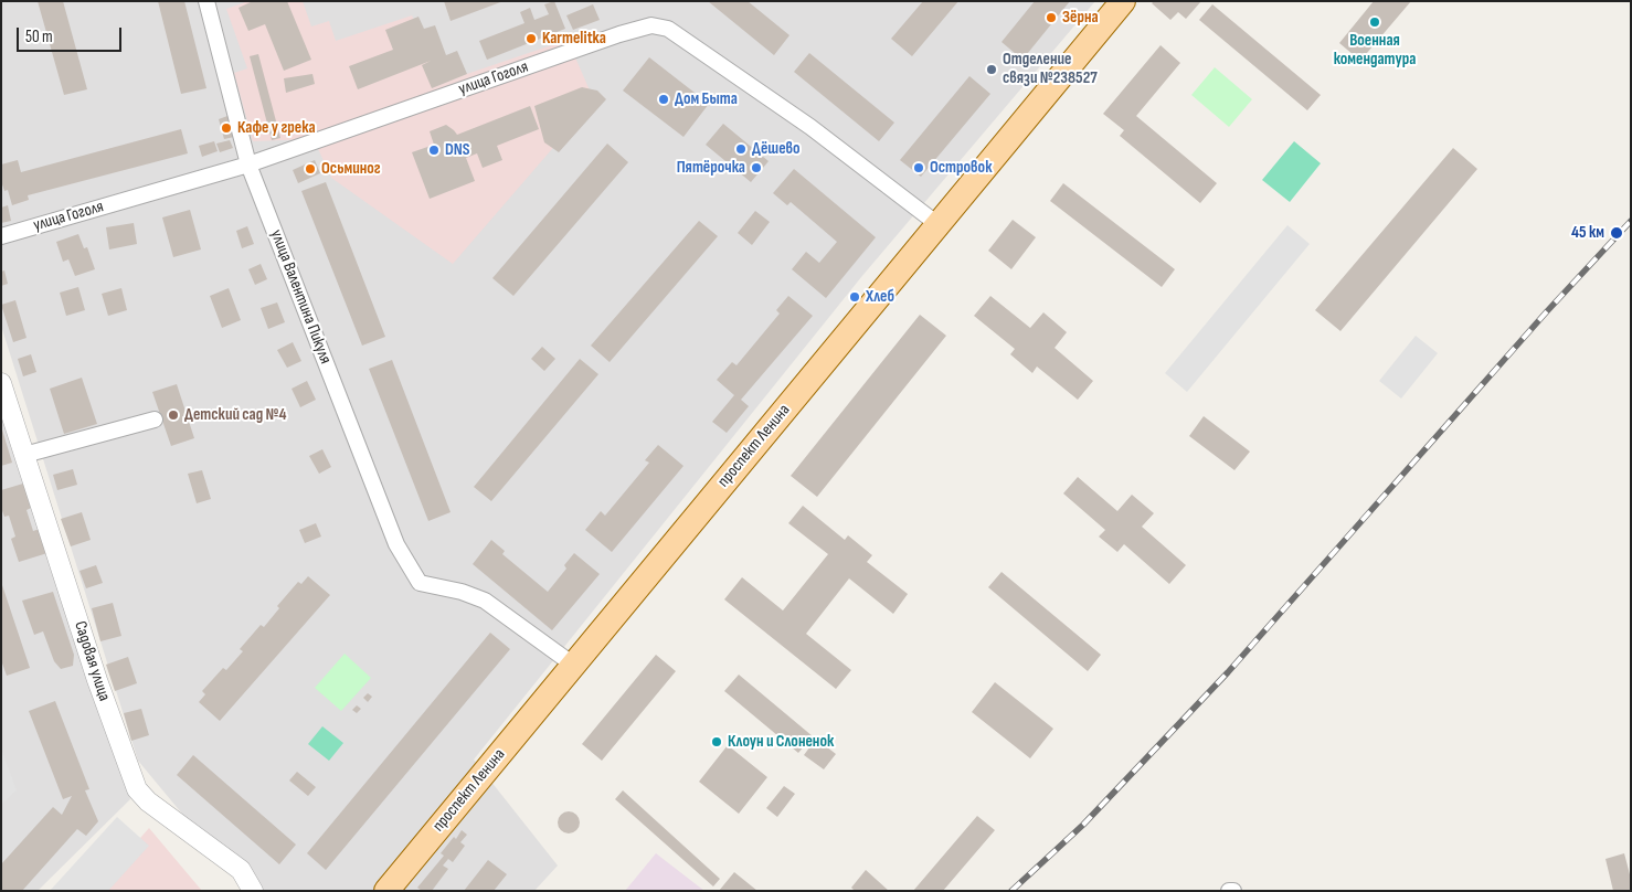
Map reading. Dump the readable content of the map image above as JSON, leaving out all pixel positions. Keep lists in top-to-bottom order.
{
  "streets": {
    "main road": ["проспект Ленина"],
    "street": ["улица Гоголя", "улица Валентина Пикуля", "Садовая улица"]
  },
  "crossings": [
    ["улица Гоголя", "улица Валентина Пикуля"],
    ["улица Гоголя", "проспект Ленина"],
    ["улица Валентина Пикуля", "проспект Ленина"]
  ],
  "places": [
    "Зёрна",
    "Военная комендатура",
    "Karmelitka",
    "Отделение связи №238527",
    "Дом Быта",
    "Кафе у грека",
    "Дёшево",
    "DNS",
    "Пятёрочка",
    "Островок",
    "Осьминог",
    "45 км",
    "Хлеб",
    "Детский сад №4",
    "Клоун и Слоненок"
  ],
  "scale_bar": "50 m"
}
